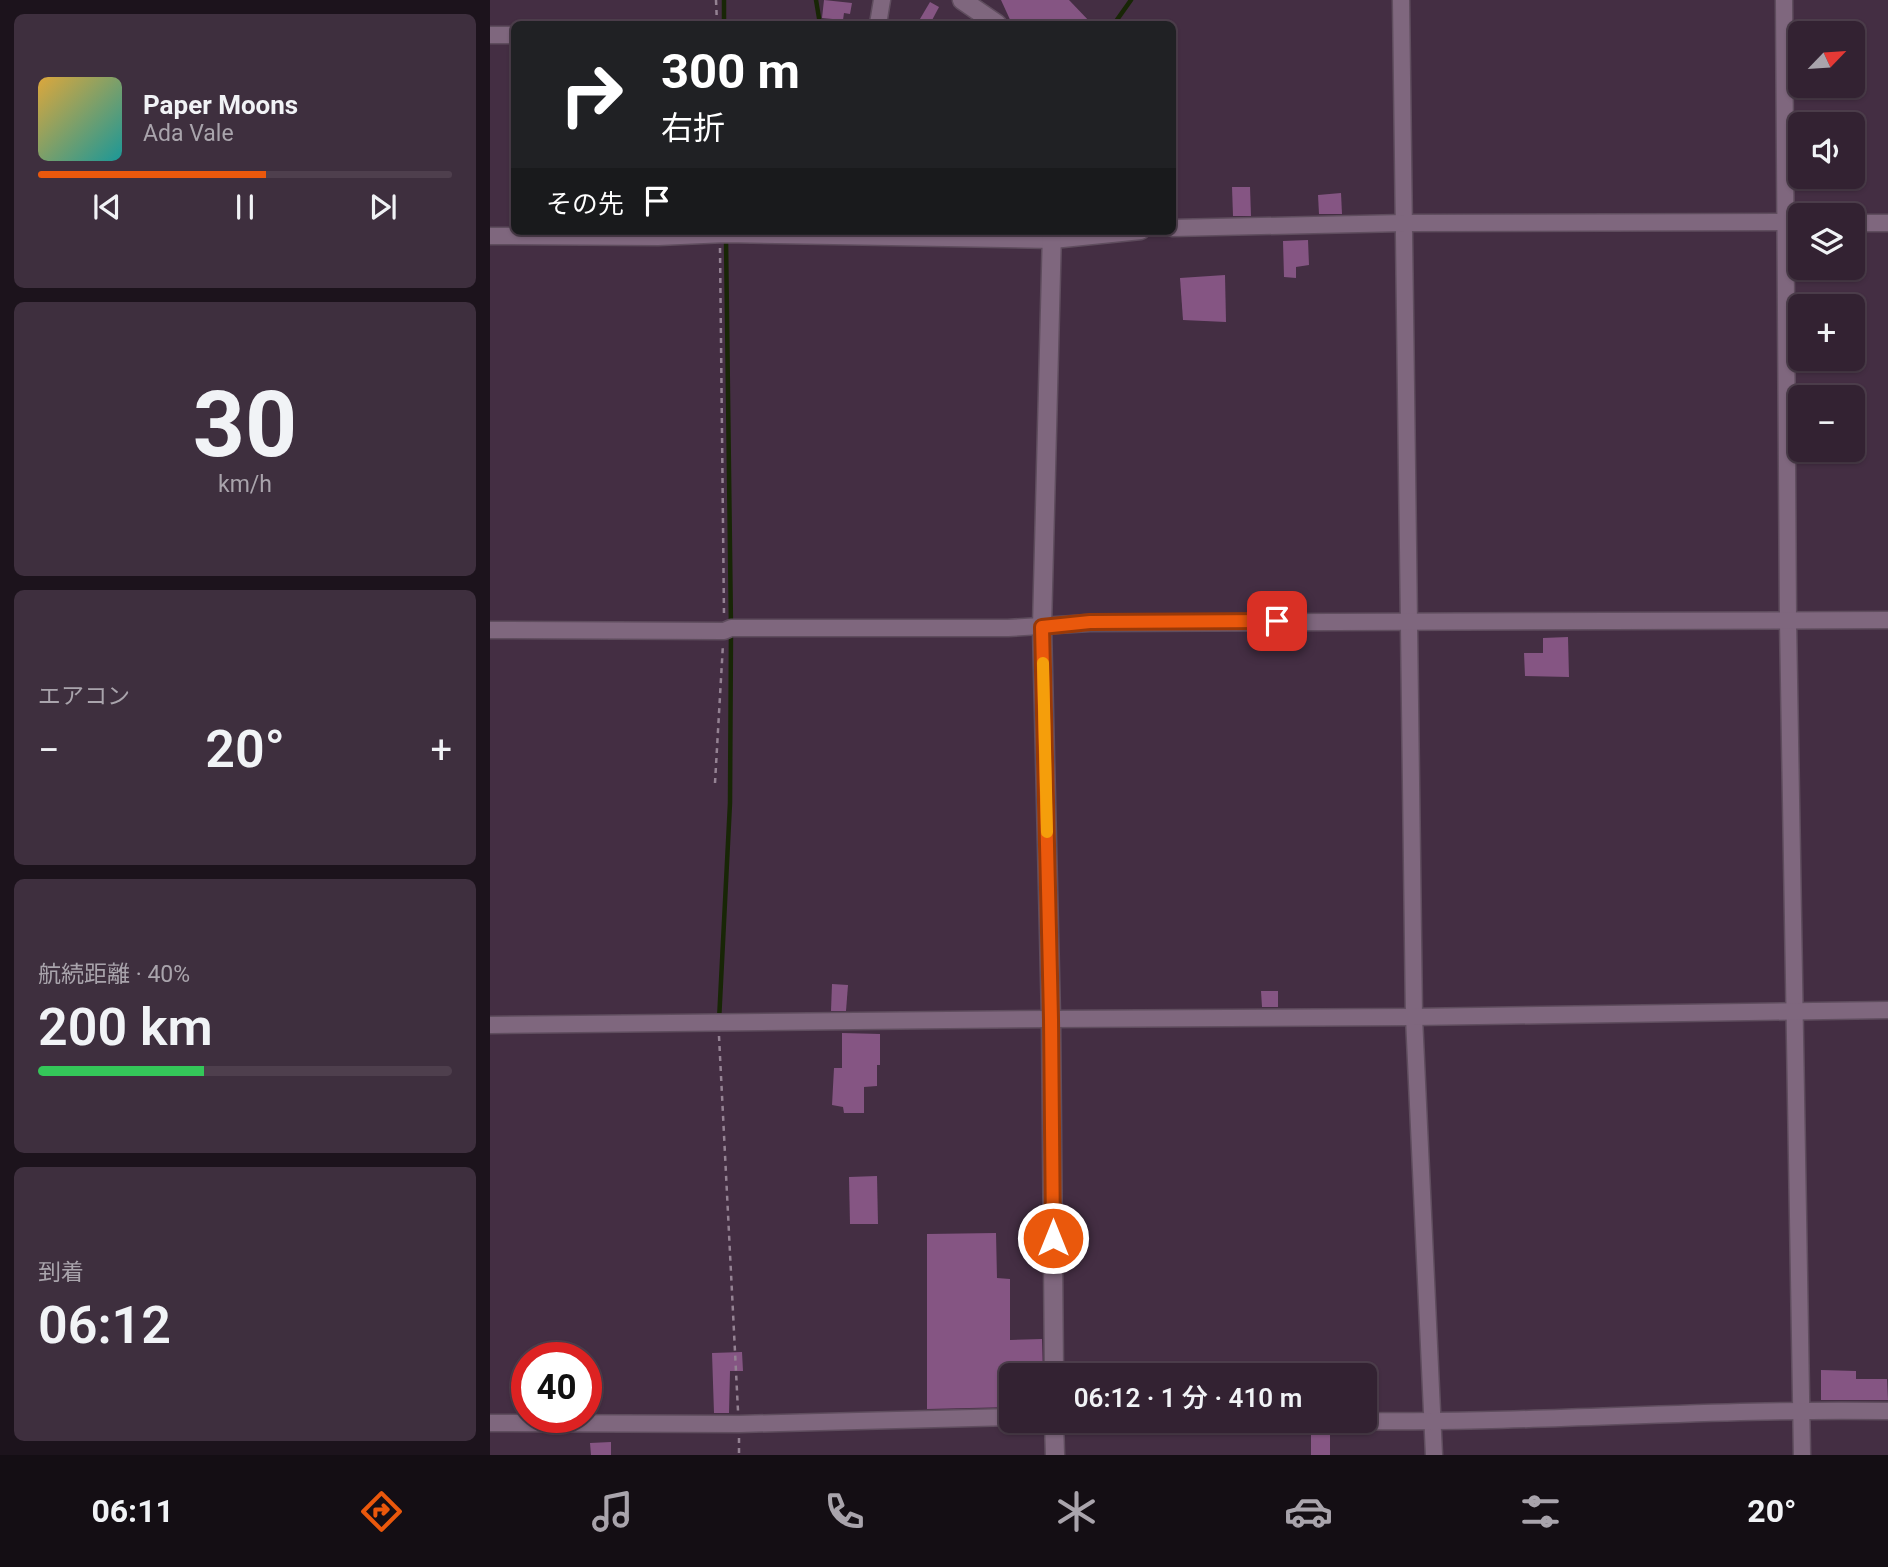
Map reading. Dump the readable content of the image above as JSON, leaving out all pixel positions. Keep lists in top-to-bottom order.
{
  "north": "top right",
  "page": {
    "map_buttons": ["+", "−"],
    "turn": ["300 m", "右折"],
    "song": ["Paper Moons", "Ada Vale"],
    "then": "その先",
    "tile": [
      ["30", "km/h"],
      "エアコン",
      ["航続距離 · 40%", "200 km"],
      ["到着", "06:12"]
    ],
    "heat": ["−", "20°", "+"],
    "limit": "40",
    "trip": "06:12 · 1 分 · 410 m",
    "tabs": ["06:11", "20°"]
  }
}
